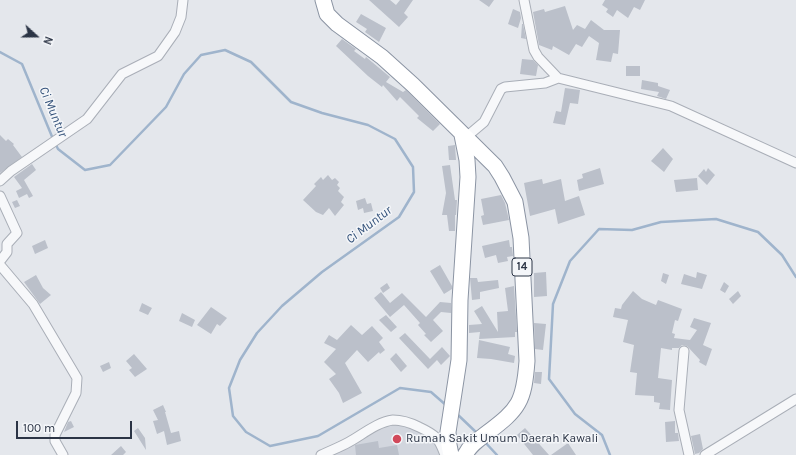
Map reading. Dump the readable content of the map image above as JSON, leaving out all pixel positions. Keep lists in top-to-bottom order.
{
  "streets": {
    "highway": ["14"]
  },
  "water": ["Ci Muntur"],
  "places": ["Rumah Sakit Umum Daerah Kawali"],
  "scale_bar": "100 m",
  "north": "right"
}
